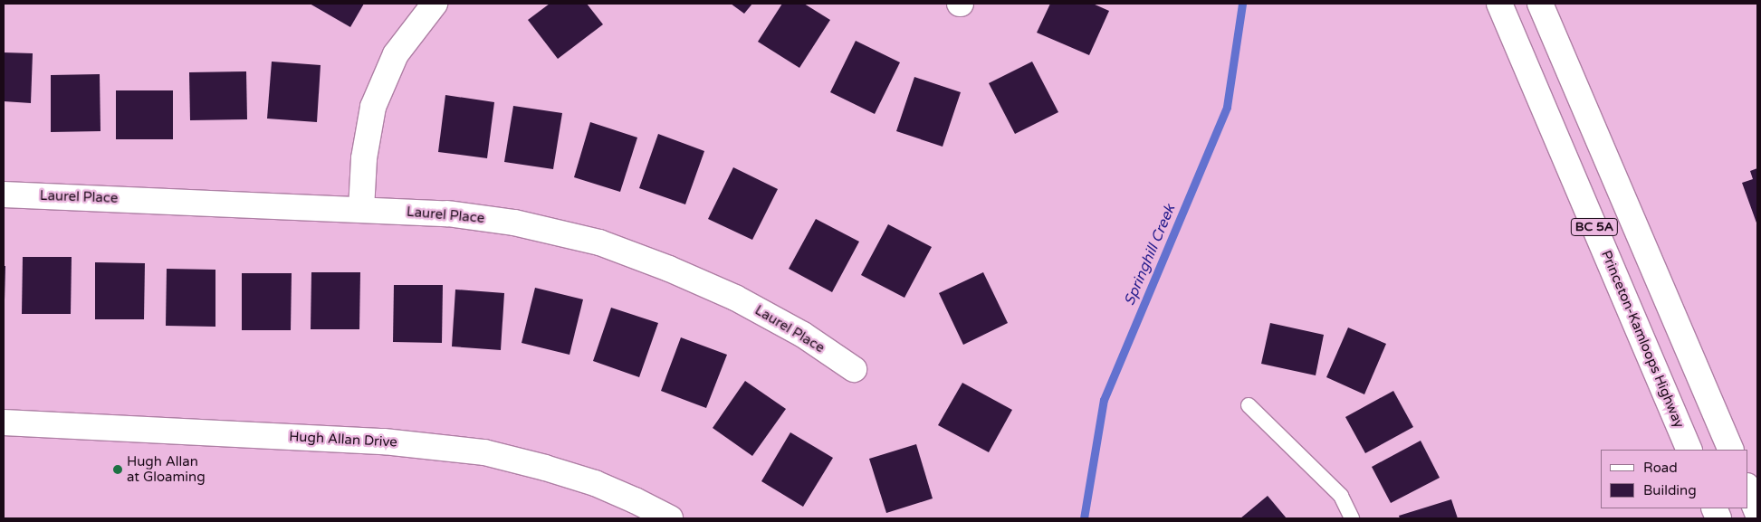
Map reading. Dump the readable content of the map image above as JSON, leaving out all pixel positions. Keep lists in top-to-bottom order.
{
  "streets": {
    "main road": [
      "Laurel Place",
      "BC 5A",
      "Princeton-Kamloops Highway",
      "Hugh Allan Drive"
    ]
  },
  "water": ["Springhill Creek"],
  "places": ["Hugh Allan at Gloaming"],
  "legend": ["Road", "Building"]
}
